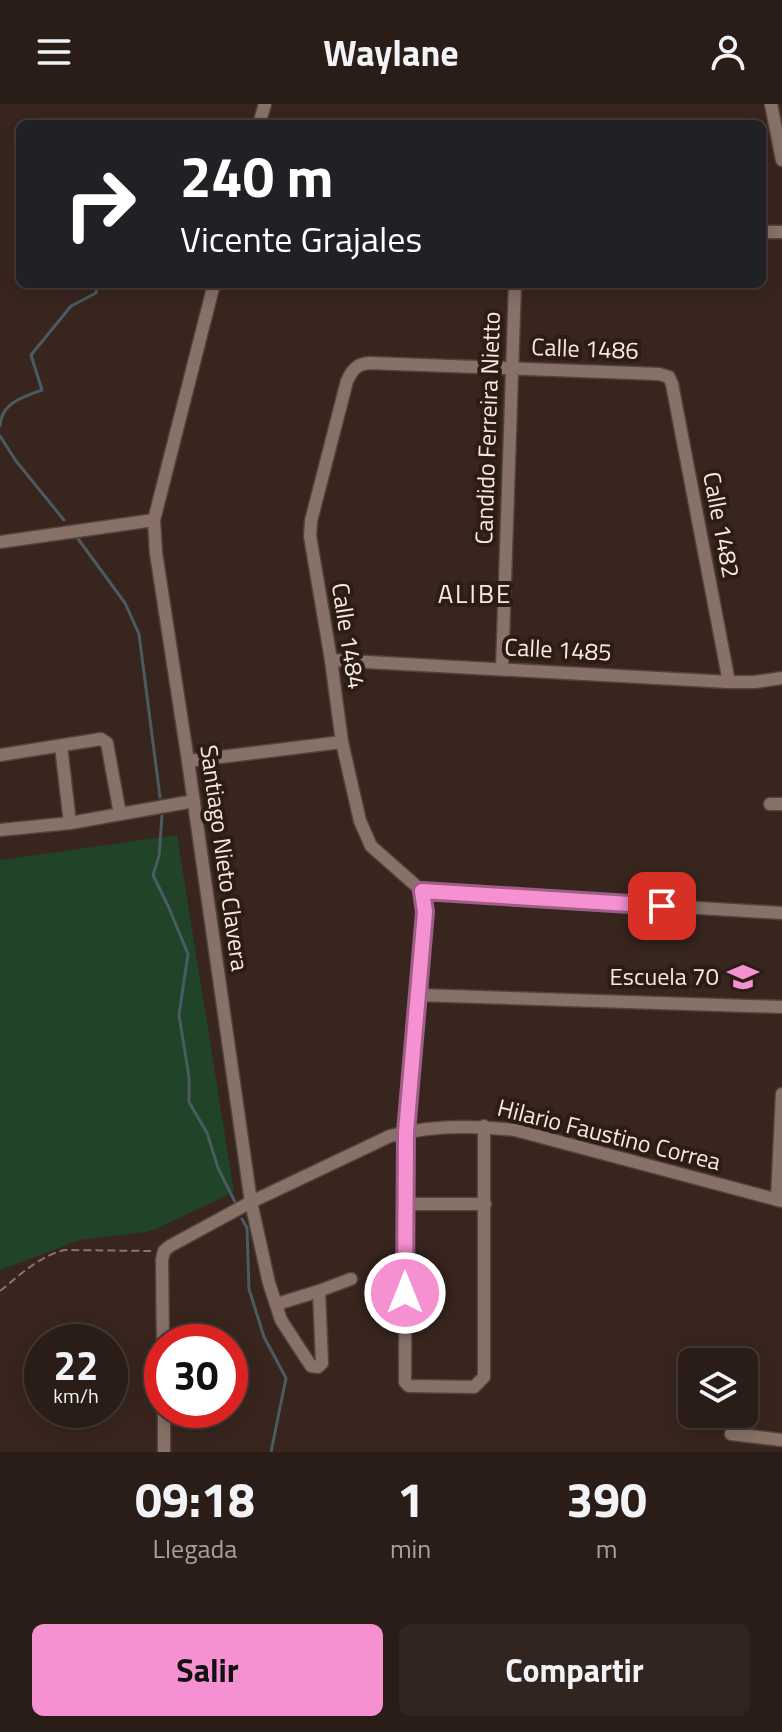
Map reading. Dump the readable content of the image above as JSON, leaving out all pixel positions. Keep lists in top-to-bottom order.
{
  "streets": {
    "street": [
      "Calle 1486",
      "Candido Ferreira Nietto",
      "Calle 1482",
      "Calle 1484",
      "Calle 1485",
      "Santiago Nieto Clavera",
      "Hilario Faustino Correa"
    ]
  },
  "crossings": [
    ["Calle 1486", "Candido Ferreira Nietto"],
    ["Calle 1486", "Calle 1482"],
    ["Calle 1486", "Calle 1484"],
    ["Candido Ferreira Nietto", "Calle 1485"],
    ["Calle 1482", "Calle 1485"],
    ["Calle 1484", "Calle 1485"],
    ["Santiago Nieto Clavera", "Hilario Faustino Correa"]
  ],
  "districts": ["ALIBE"],
  "places": {
    "school or university": ["Escuela 70"]
  },
  "page": {
    "header": "Waylane",
    "turn": ["240 m", "Vicente Grajales"],
    "speed": "22 km/h",
    "limit": "30",
    "eta": [
      "09:18",
      "Llegada",
      "1",
      "min",
      "390",
      "m"
    ],
    "buttons": ["Salir", "Compartir"]
  }
}
